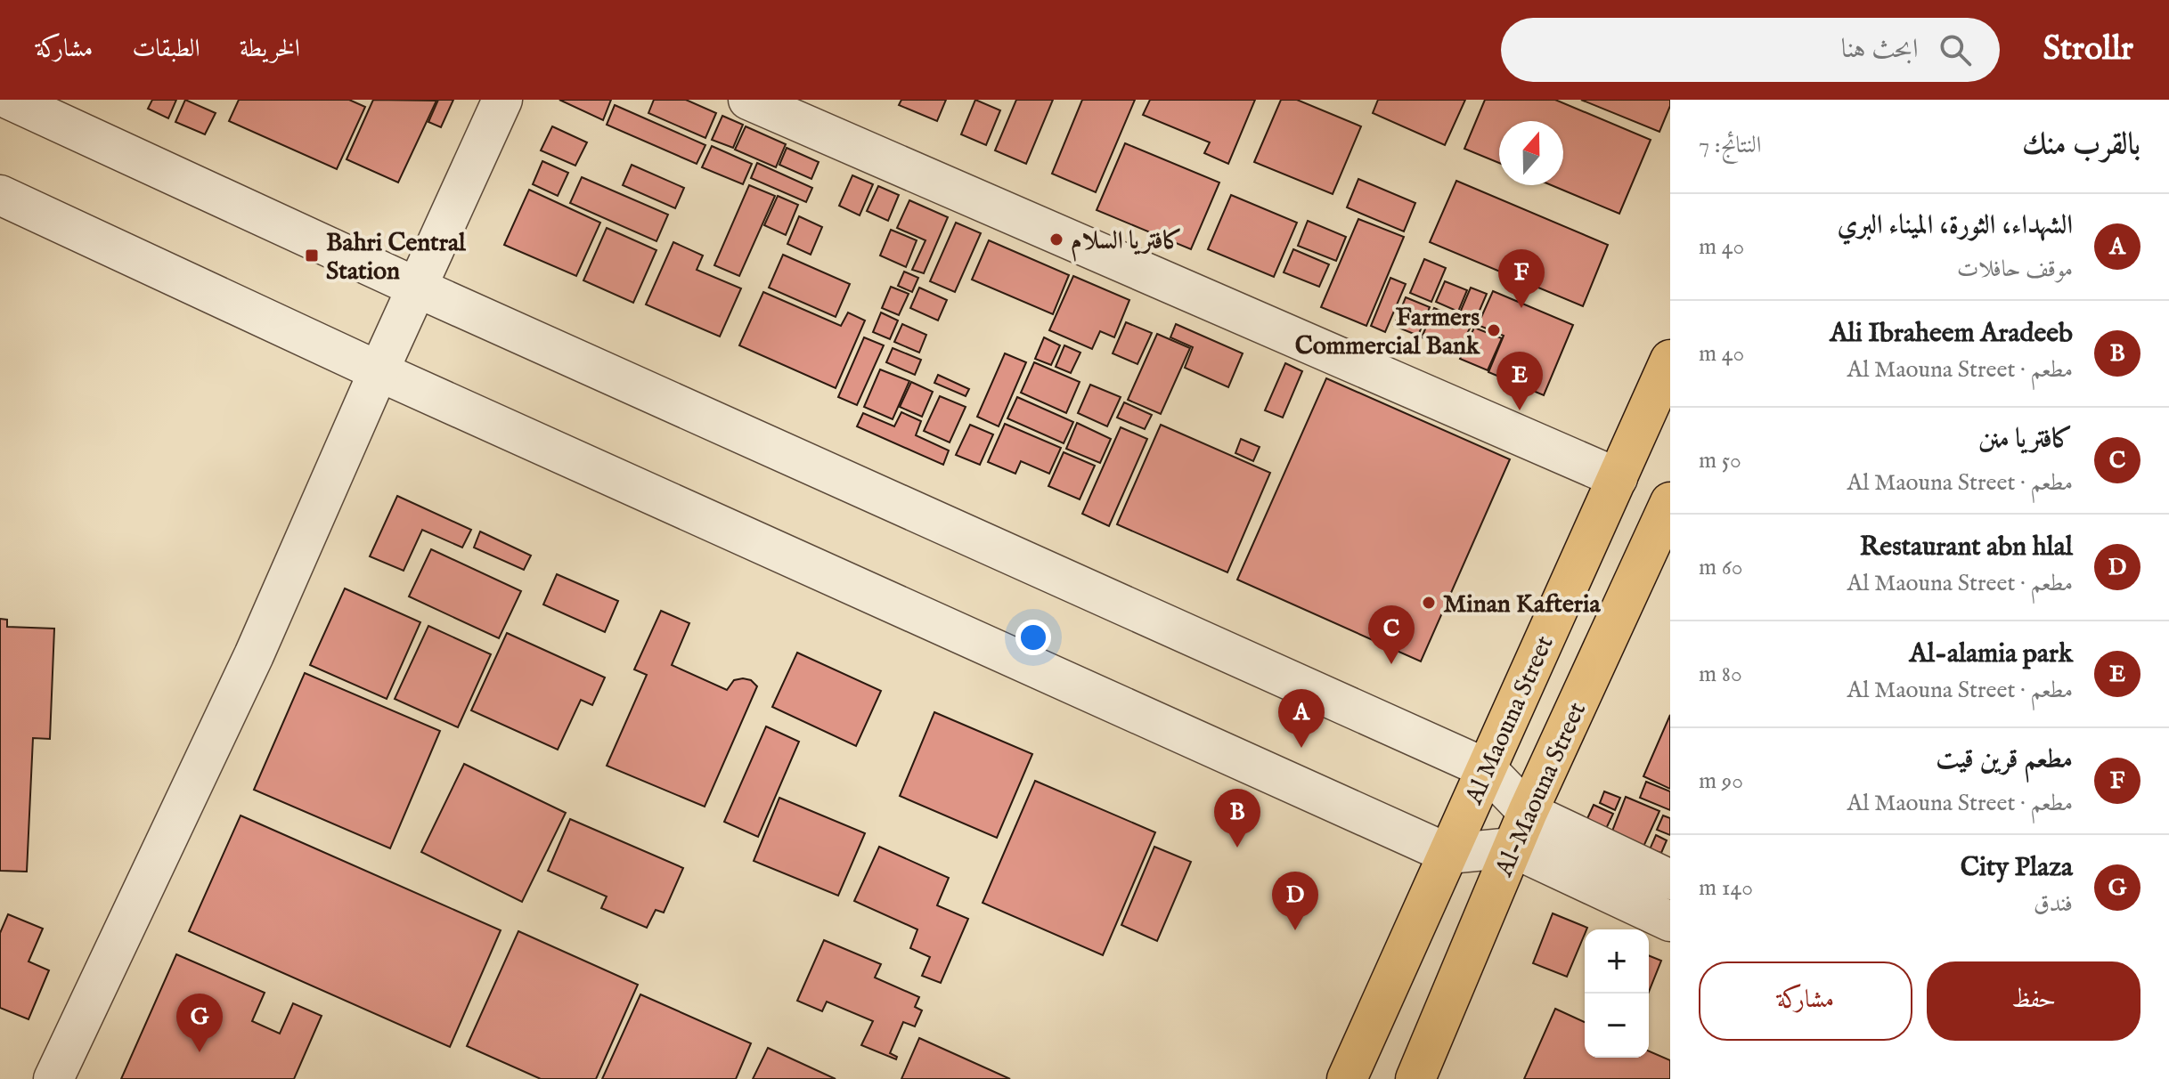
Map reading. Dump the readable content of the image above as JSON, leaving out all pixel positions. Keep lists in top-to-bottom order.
{
  "streets": {
    "highway": ["Al Maouna Street", "Al-Maouna Street"]
  },
  "places": {
    "other": ["كافتريا السلام", "Farmers Commercial Bank", "Minan Kafteria"],
    "transit": ["Bahri Central Station"]
  },
  "north": "top",
  "page": {
    "header": "Strollr",
    "search": "ابحث هنا",
    "nav": ["الخريطة", "الطبقات", "مشاركة"],
    "heading": ["بالقرب منك", "النتائج: 7"],
    "list": [
      {
        "mark": "A",
        "name": "الشهداء، الثورة، الميناء البري",
        "note": "موقف حافلات",
        "value": "40 m"
      },
      {
        "mark": "B",
        "name": "Ali Ibraheem Aradeeb",
        "note": "مطعم · Al Maouna Street",
        "value": "40 m"
      },
      {
        "mark": "C",
        "name": "كافتريا منن",
        "note": "مطعم · Al Maouna Street",
        "value": "50 m"
      },
      {
        "mark": "D",
        "name": "Restaurant abn hlal",
        "note": "مطعم · Al Maouna Street",
        "value": "60 m"
      },
      {
        "mark": "E",
        "name": "Al-alamia park",
        "note": "مطعم · Al Maouna Street",
        "value": "80 m"
      },
      {
        "mark": "F",
        "name": "مطعم قرين قيت",
        "note": "مطعم · Al Maouna Street",
        "value": "90 m"
      },
      {
        "mark": "G",
        "name": "City Plaza",
        "note": "فندق",
        "value": "140 m"
      }
    ],
    "pins": [
      "F",
      "E",
      "C",
      "A",
      "B",
      "D",
      "G"
    ],
    "map_buttons": ["+", "−"],
    "buttons": ["حفظ", "مشاركة"]
  }
}
